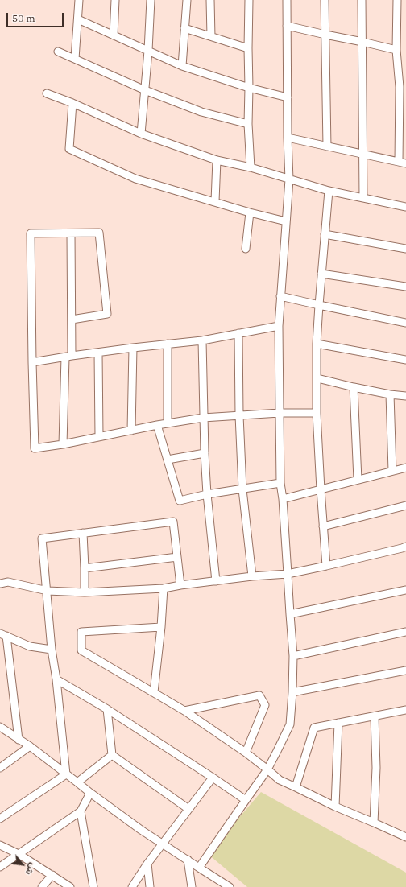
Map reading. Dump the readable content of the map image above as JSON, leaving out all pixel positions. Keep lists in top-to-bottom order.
{
  "scale_bar": "50 m",
  "north": "bottom right"
}
